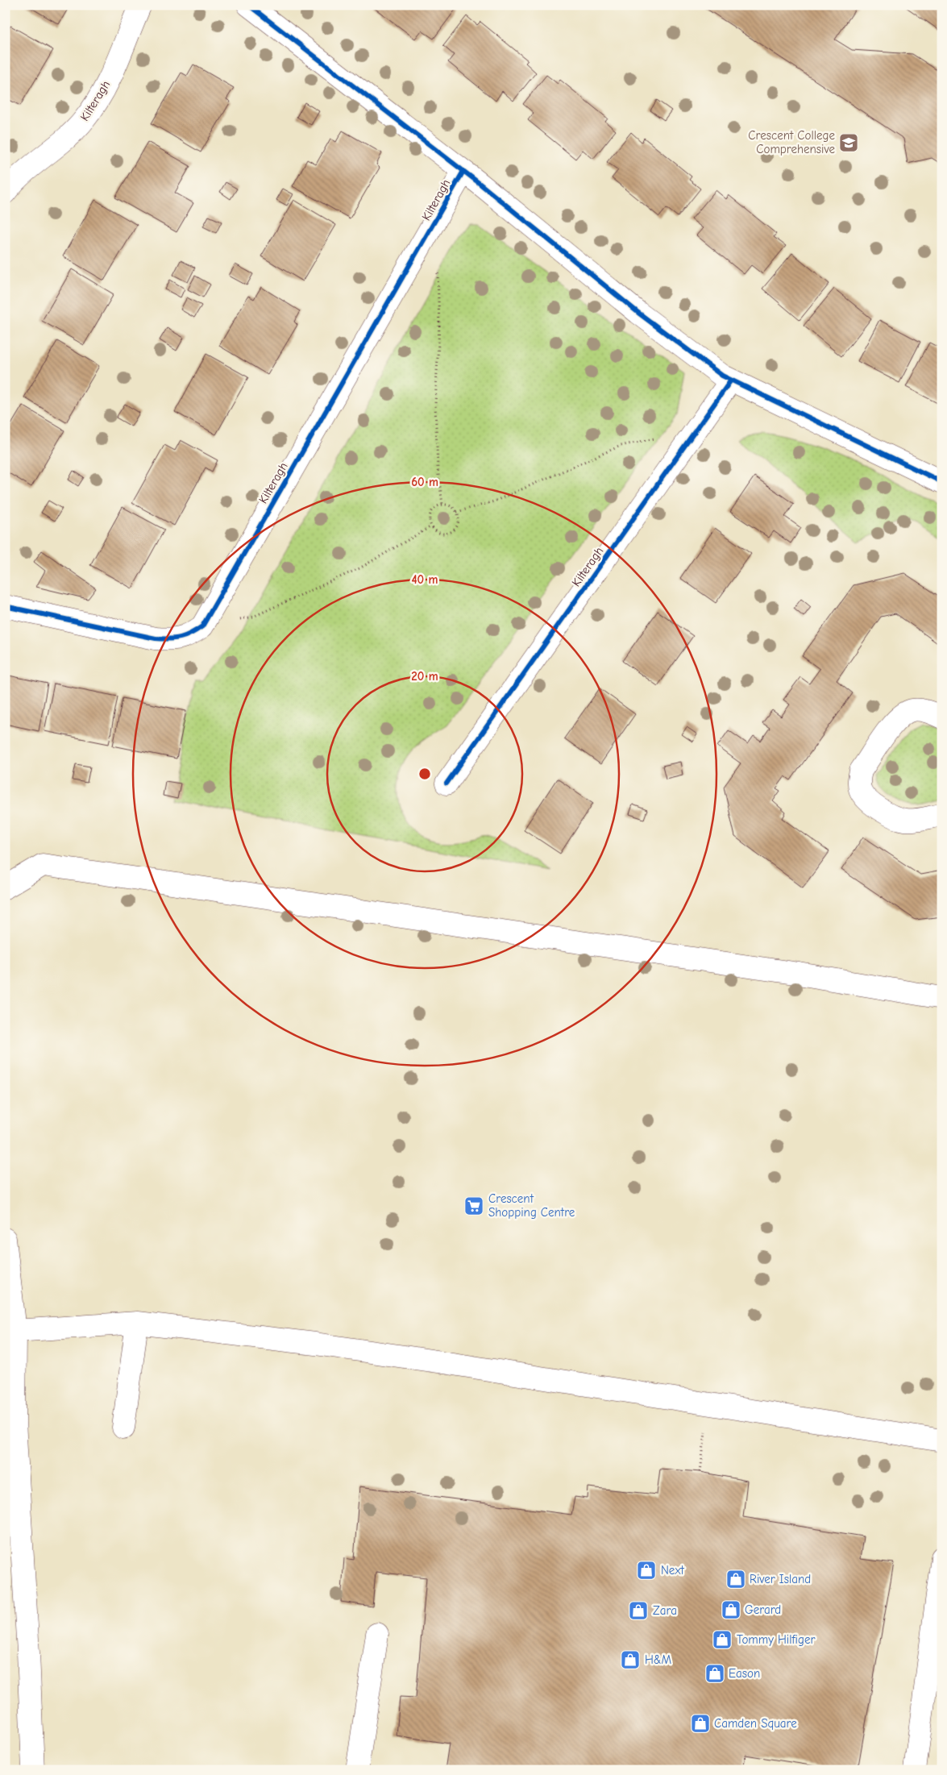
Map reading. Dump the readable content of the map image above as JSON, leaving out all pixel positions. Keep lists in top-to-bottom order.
{
  "streets": {
    "street": ["Kilteragh"]
  },
  "places": {
    "school or university": ["Crescent College Comprehensive"],
    "supermarket": ["Crescent Shopping Centre"],
    "shop": [
      "Next",
      "River Island",
      "Gerard",
      "Zara",
      "Tommy Hilfiger",
      "H&M",
      "Eason",
      "Camden Square"
    ]
  },
  "rings": ["60 m", "40 m", "20 m"]
}
